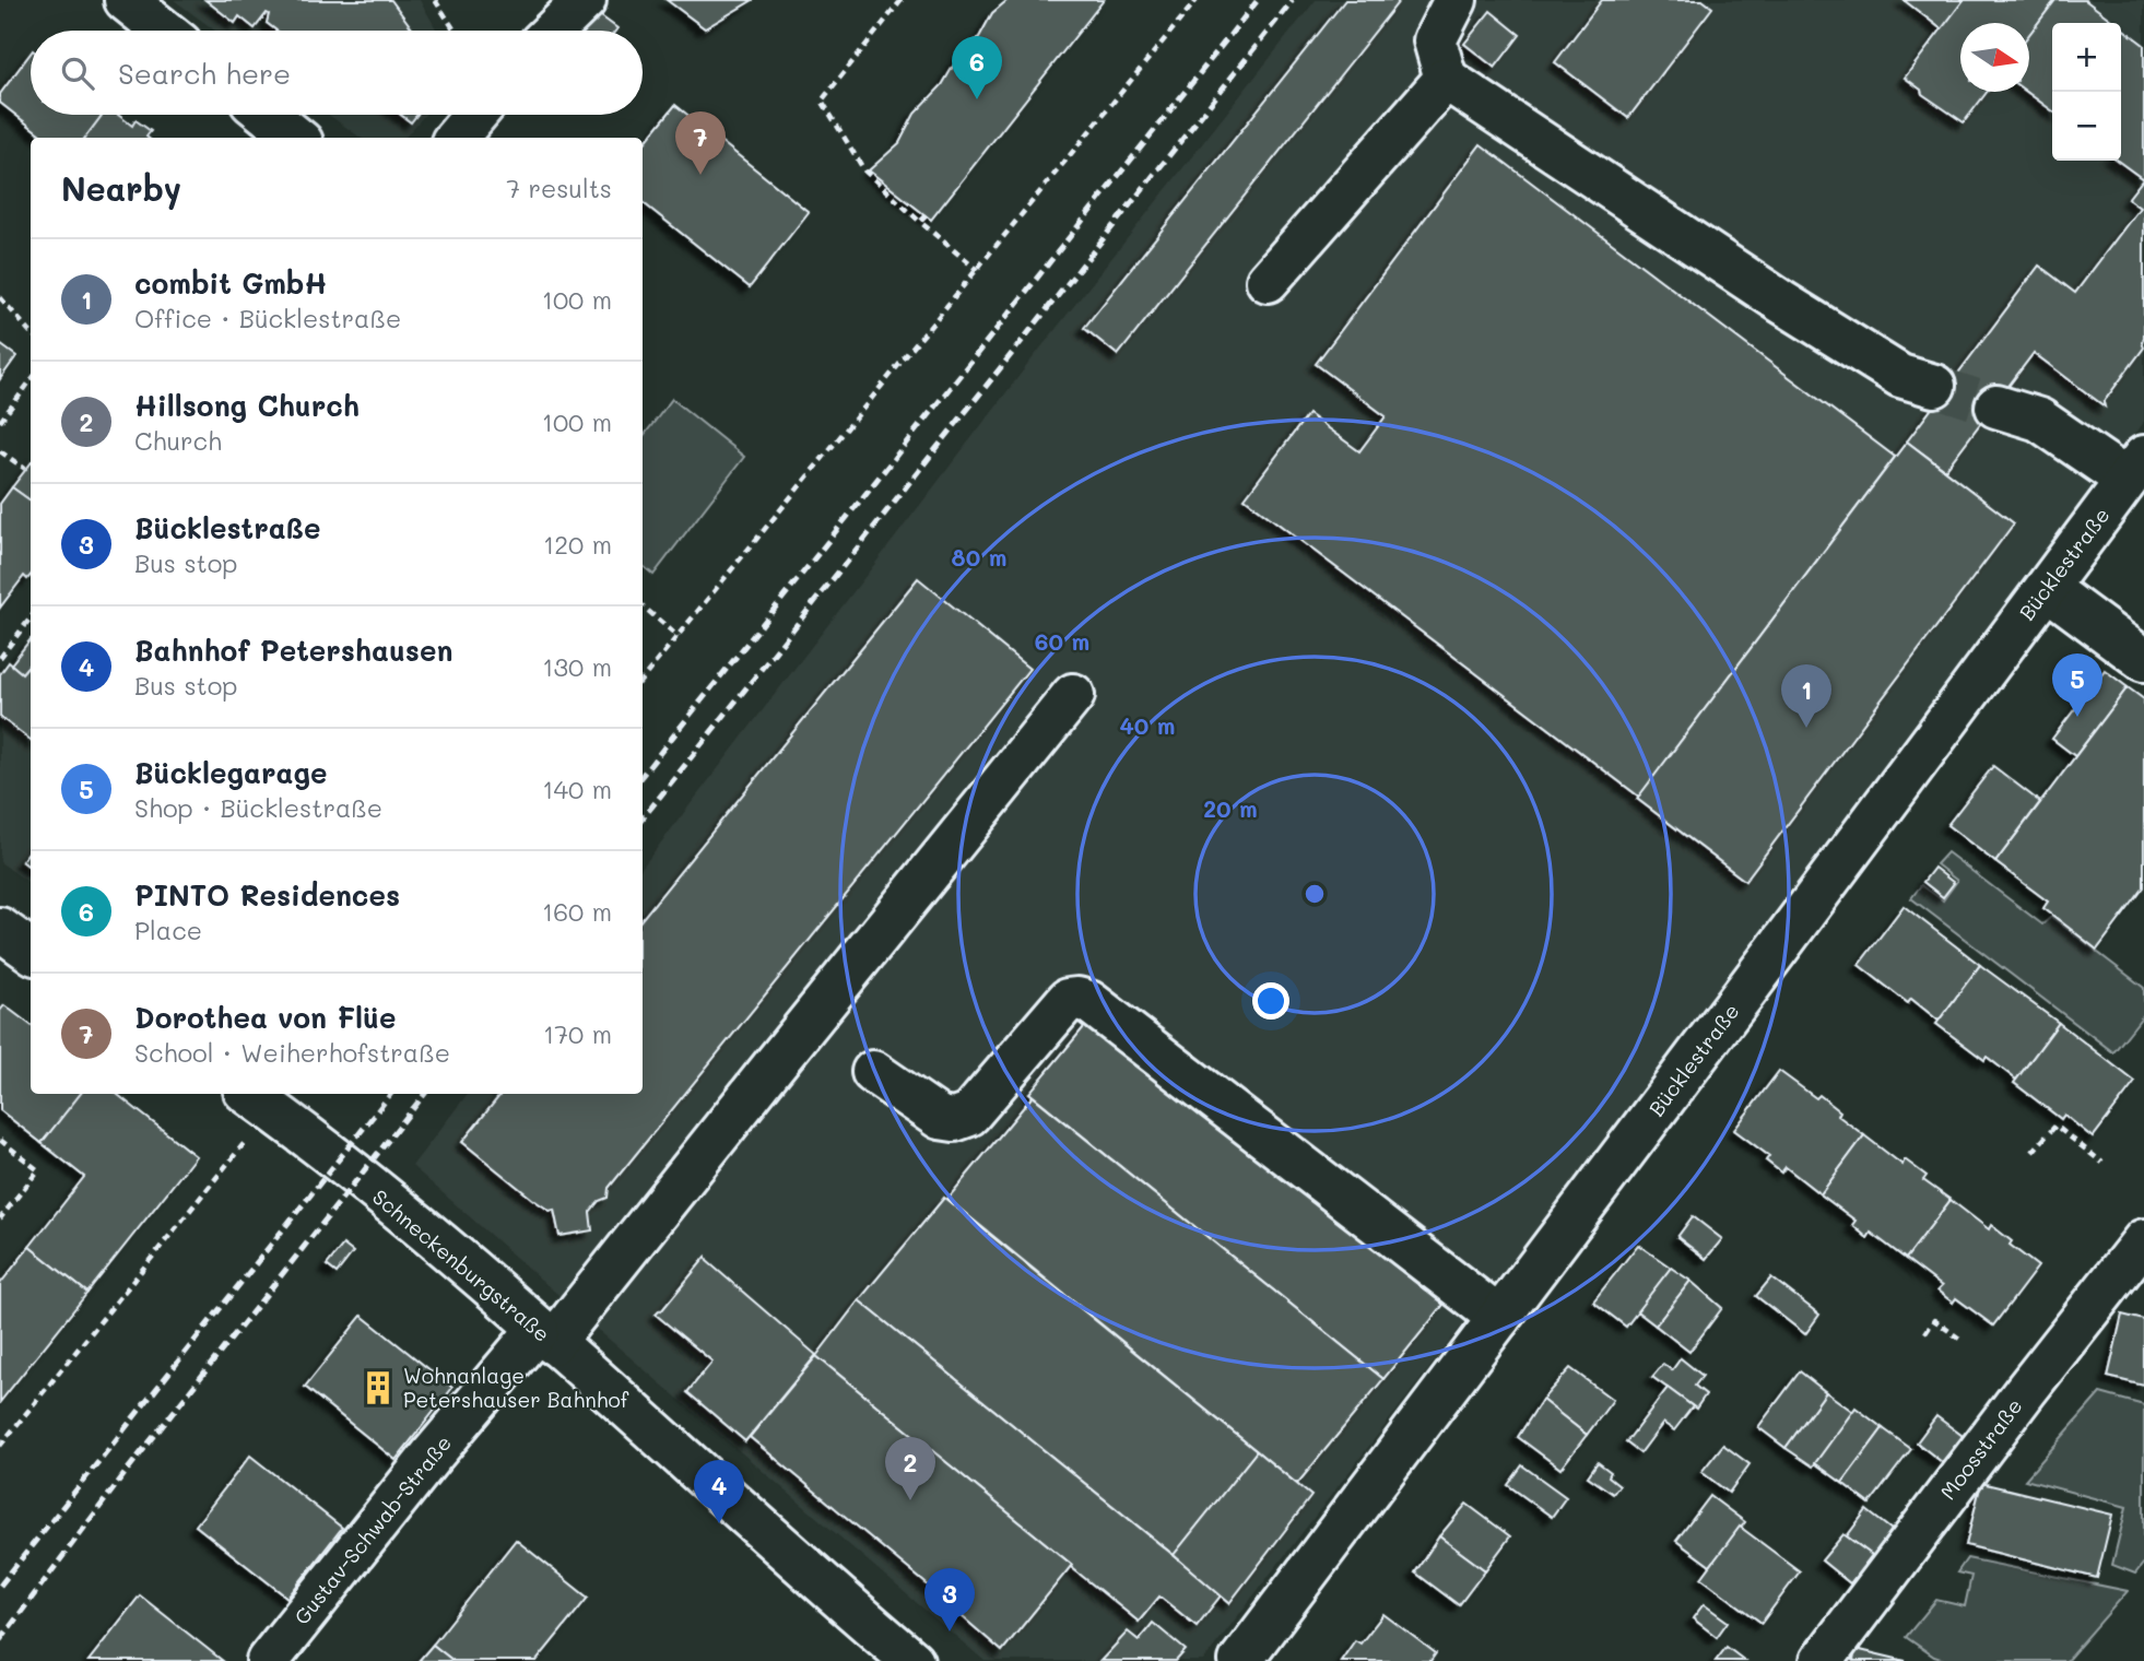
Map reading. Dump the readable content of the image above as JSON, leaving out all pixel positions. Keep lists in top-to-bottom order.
{
  "streets": {
    "street": [
      "Bücklestraße",
      "Schneckenburgstraße",
      "Moosstraße",
      "Gustav-Schwab-Straße"
    ]
  },
  "crossings": [
    ["Schneckenburgstraße", "Gustav-Schwab-Straße"]
  ],
  "places": {
    "building": ["Wohnanlage Petershauser Bahnhof"]
  },
  "north": "right",
  "page": {
    "map_buttons": ["+", "−"],
    "search": "Search here",
    "pins": [
      "6",
      "7",
      "5",
      "1",
      "2",
      "4",
      "3"
    ],
    "heading": ["Nearby", "7 results"],
    "list": [
      {
        "mark": "1",
        "name": "combit GmbH",
        "note": "Office · Bücklestraße",
        "value": "100 m"
      },
      {
        "mark": "2",
        "name": "Hillsong Church",
        "note": "Church",
        "value": "100 m"
      },
      {
        "mark": "3",
        "name": "Bücklestraße",
        "note": "Bus stop",
        "value": "120 m"
      },
      {
        "mark": "4",
        "name": "Bahnhof Petershausen",
        "note": "Bus stop",
        "value": "130 m"
      },
      {
        "mark": "5",
        "name": "Bücklegarage",
        "note": "Shop · Bücklestraße",
        "value": "140 m"
      },
      {
        "mark": "6",
        "name": "PINTO Residences",
        "note": "Place",
        "value": "160 m"
      },
      {
        "mark": "7",
        "name": "Dorothea von Flüe",
        "note": "School · Weiherhofstraße",
        "value": "170 m"
      }
    ]
  },
  "rings": [
    "80 m",
    "60 m",
    "40 m",
    "20 m"
  ]
}
